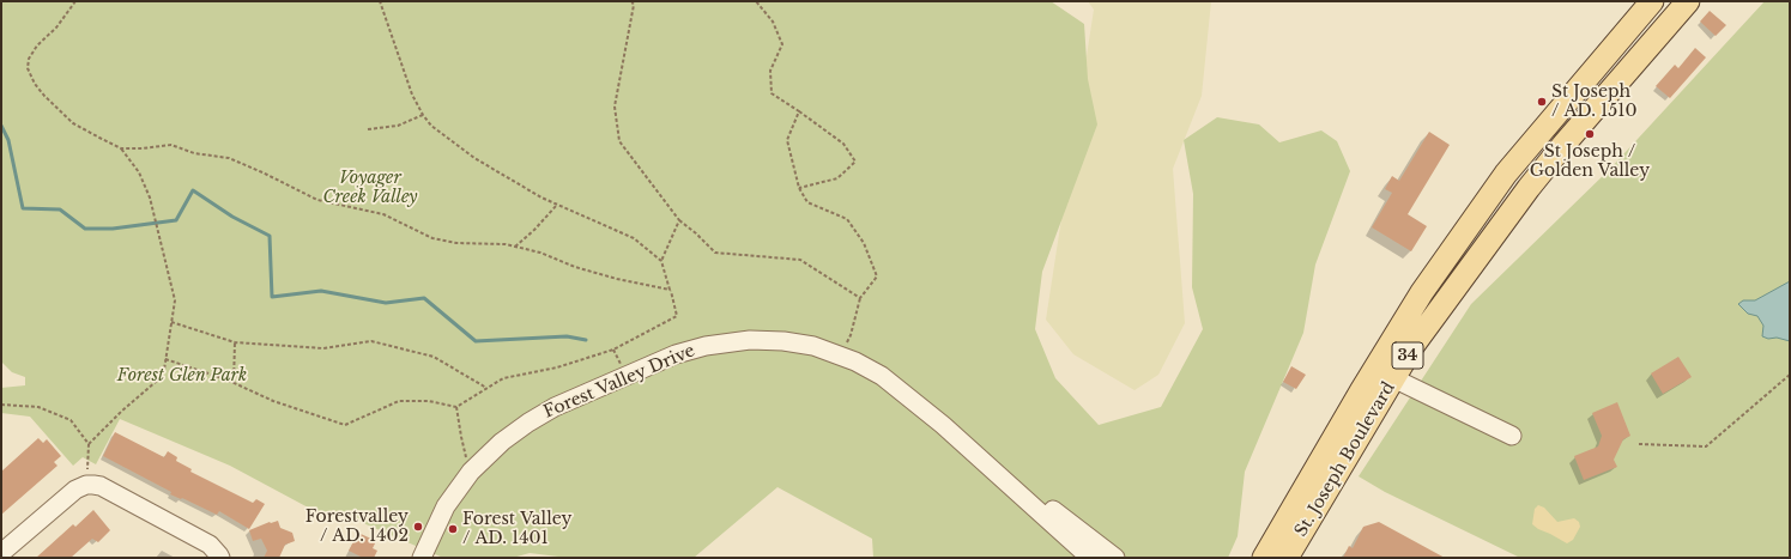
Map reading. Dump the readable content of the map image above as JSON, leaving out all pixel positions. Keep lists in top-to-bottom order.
{
  "streets": {
    "main road": ["34", "St. Joseph Boulevard"],
    "street": ["Forest Valley Drive"]
  },
  "parks": ["Voyager Creek Valley", "Forest Glen Park"],
  "places": [
    "St Joseph / AD. 1510",
    "St Joseph / Golden Valley",
    "Forestvalley / AD. 1402",
    "Forest Valley / AD. 1401"
  ]
}
